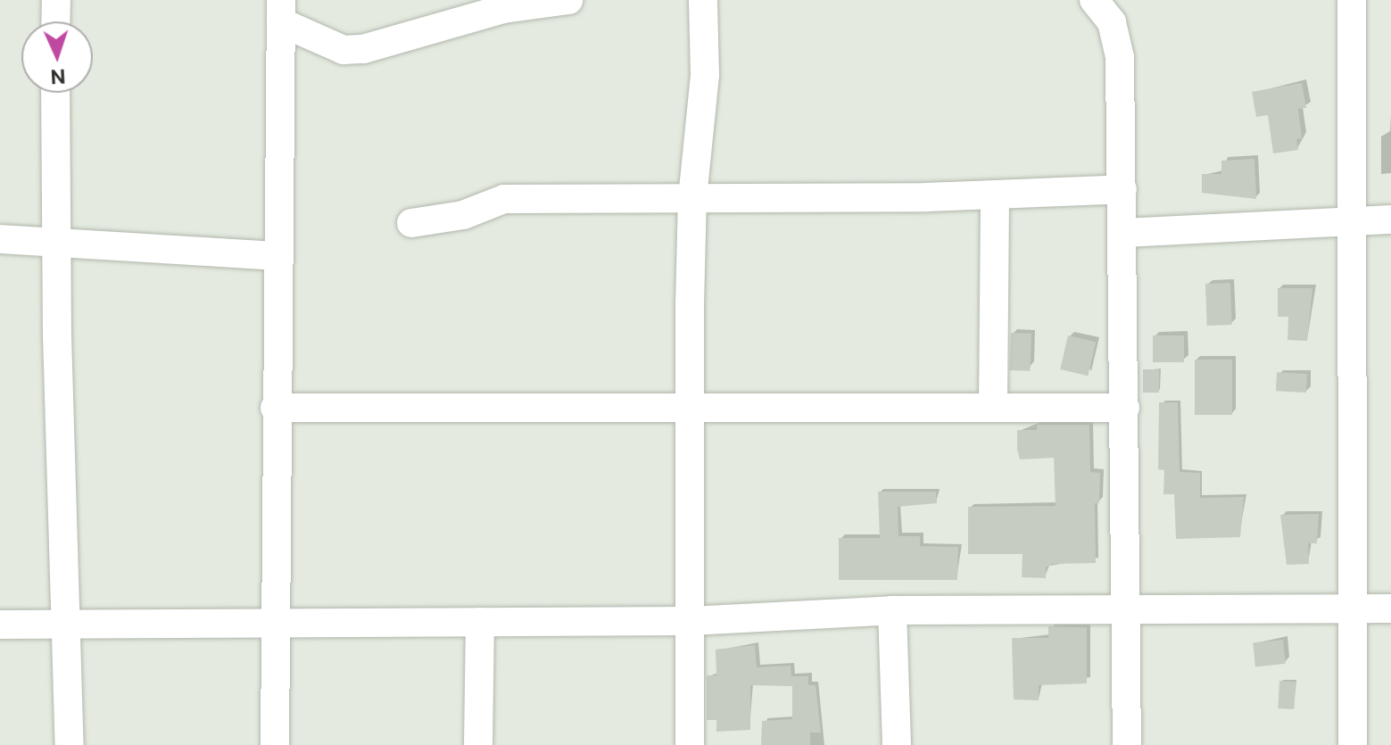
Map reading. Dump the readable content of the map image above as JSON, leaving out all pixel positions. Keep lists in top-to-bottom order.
{
  "north": "bottom"
}
